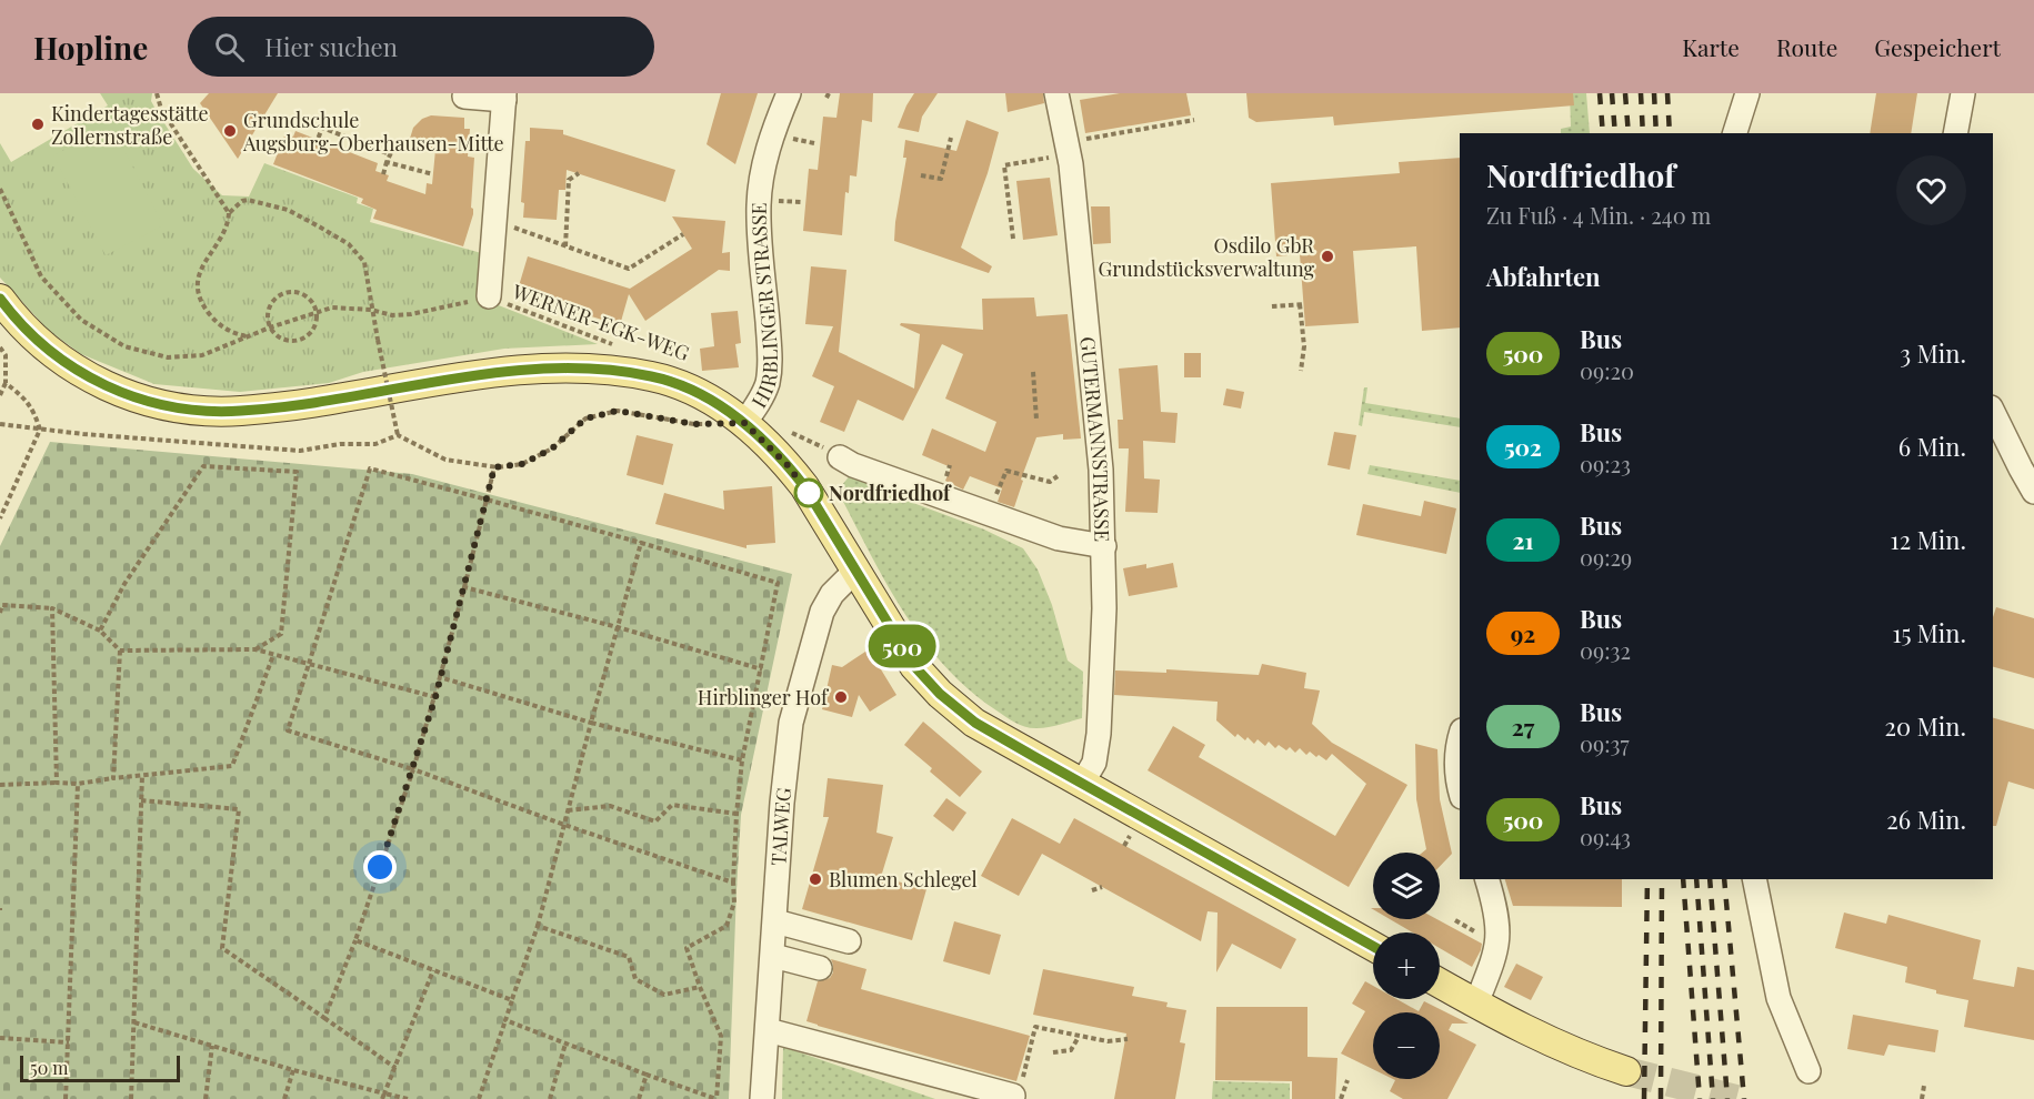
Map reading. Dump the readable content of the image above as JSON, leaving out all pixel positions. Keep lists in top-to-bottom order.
{
  "streets": {
    "main road": ["HIRBLINGER STRASSE"],
    "street": ["GUTERMANNSTRASSE", "TALWEG"],
    "path": ["WERNER-EGK-WEG"]
  },
  "crossings": [
    ["HIRBLINGER STRASSE", "GUTERMANNSTRASSE"],
    ["HIRBLINGER STRASSE", "TALWEG"]
  ],
  "places": [
    "Kindertagesstätte Zollernstraße",
    "Grundschule Augsburg-Oberhausen-Mitte",
    "Osdilo GbR Grundstücksverwaltung",
    "Nordfriedhof",
    "Hirblinger Hof",
    "Blumen Schlegel"
  ],
  "lines": ["bus line 500"],
  "scale_bar": "50 m",
  "page": {
    "header": "Hopline",
    "search": "Hier suchen",
    "nav": ["Karte", "Route", "Gespeichert"],
    "on_map": "500",
    "heading": [
      ["Nordfriedhof", "Zu Fuß · 4 Min. · 240 m"],
      "Abfahrten"
    ],
    "list": [
      {
        "mark": "500",
        "name": "Bus",
        "note": "09:20",
        "value": "3 Min."
      },
      {
        "mark": "502",
        "name": "Bus",
        "note": "09:23",
        "value": "6 Min."
      },
      {
        "mark": "21",
        "name": "Bus",
        "note": "09:29",
        "value": "12 Min."
      },
      {
        "mark": "92",
        "name": "Bus",
        "note": "09:32",
        "value": "15 Min."
      },
      {
        "mark": "27",
        "name": "Bus",
        "note": "09:37",
        "value": "20 Min."
      },
      {
        "mark": "500",
        "name": "Bus",
        "note": "09:43",
        "value": "26 Min."
      }
    ],
    "map_buttons": ["+", "−"],
    "scale": "50 m"
  }
}
